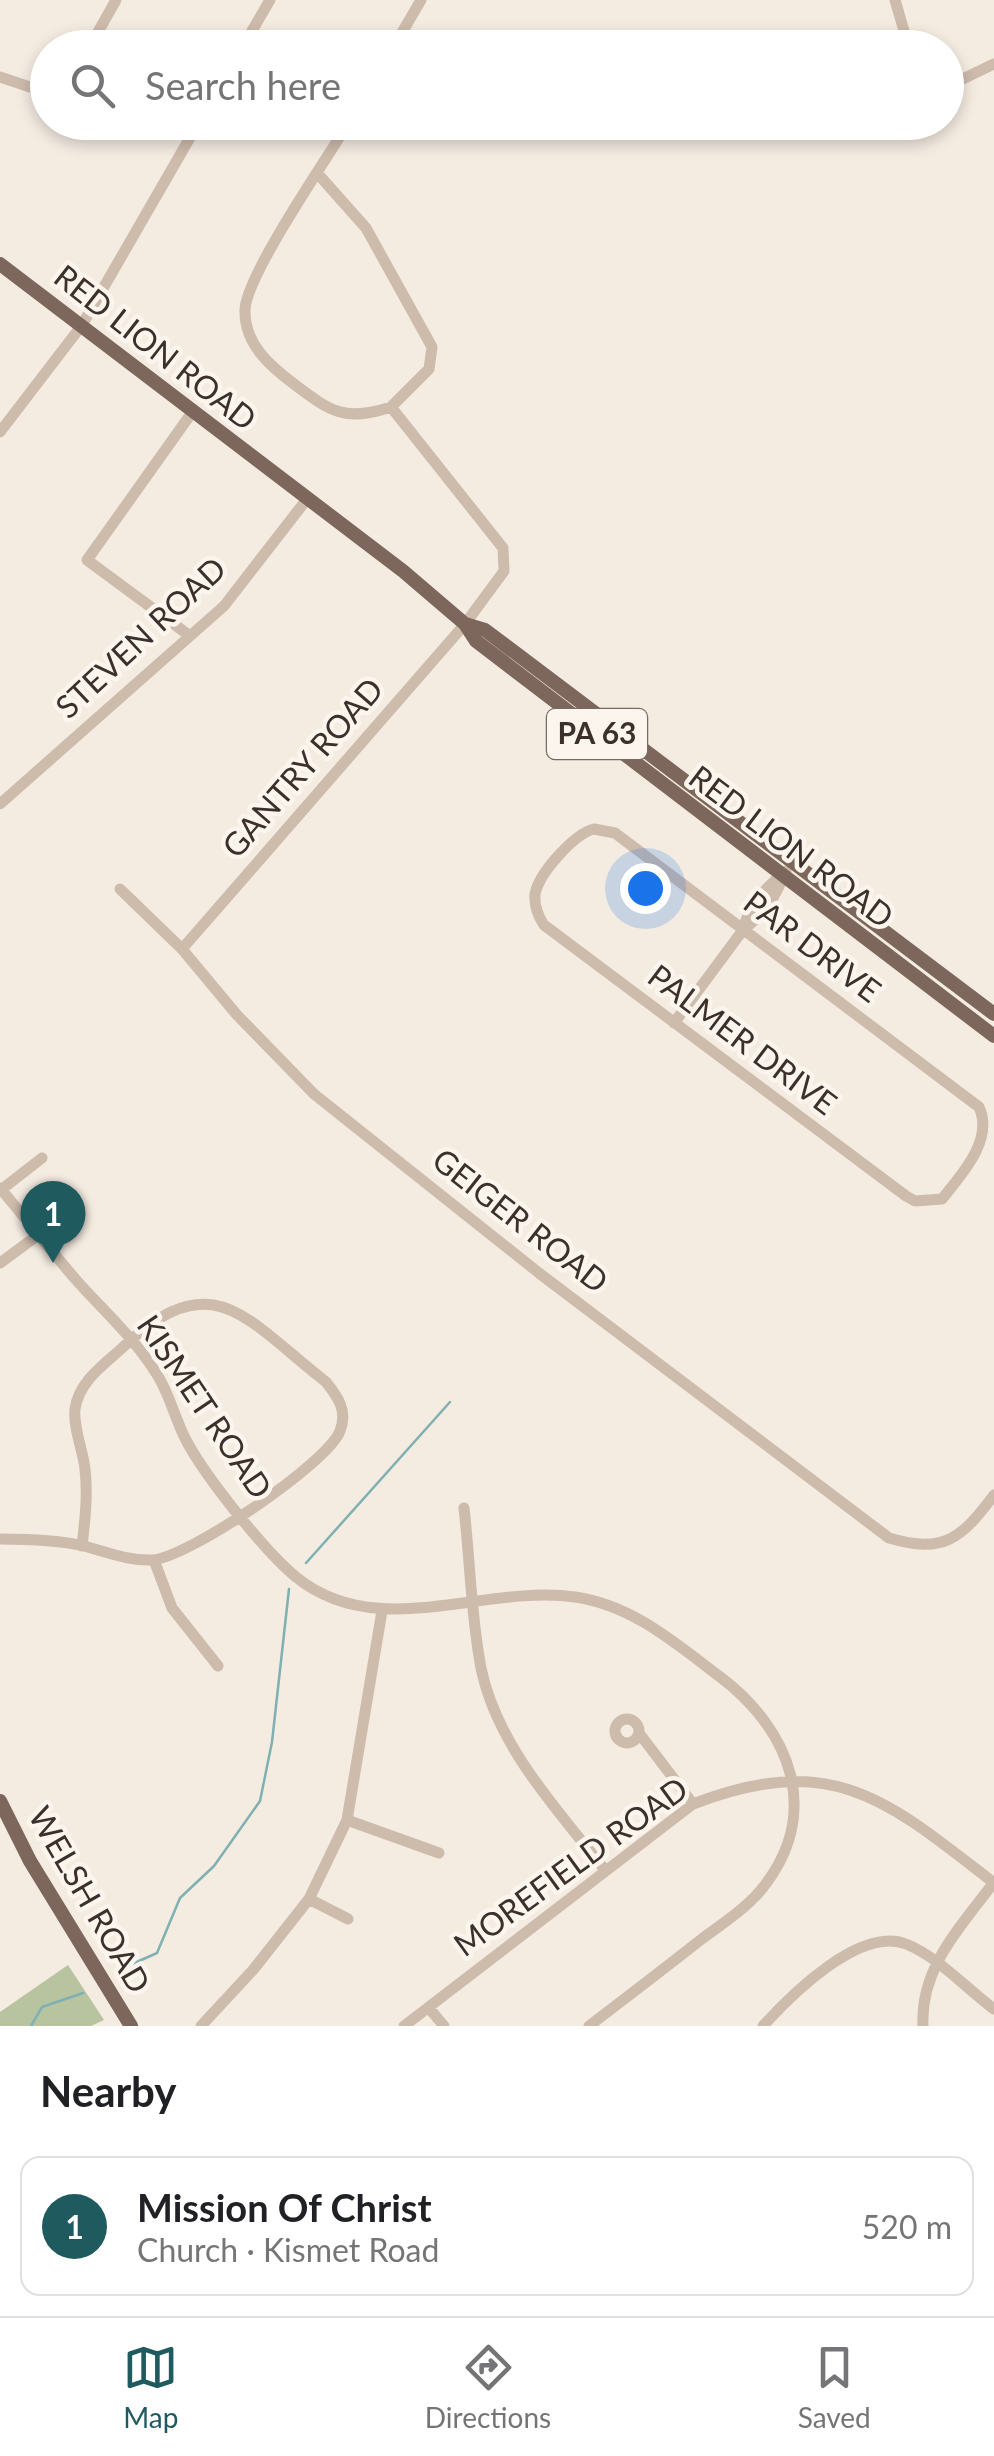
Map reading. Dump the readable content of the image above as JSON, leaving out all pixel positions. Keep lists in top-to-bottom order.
{
  "streets": {
    "main road": ["RED LION ROAD", "PA 63", "WELSH ROAD"],
    "street": [
      "STEVEN ROAD",
      "GANTRY ROAD",
      "PAR DRIVE",
      "PALMER DRIVE",
      "GEIGER ROAD",
      "KISMET ROAD",
      "MOREFIELD ROAD"
    ]
  },
  "crossings": [
    ["RED LION ROAD", "STEVEN ROAD"],
    ["RED LION ROAD", "GANTRY ROAD"],
    ["GANTRY ROAD", "GEIGER ROAD"],
    ["PAR DRIVE", "PALMER DRIVE"],
    ["KISMET ROAD", "MOREFIELD ROAD"]
  ],
  "page": {
    "search": "Search here",
    "pins": "1",
    "heading": "Nearby",
    "list": [
      {
        "mark": "1",
        "name": "Mission Of Christ",
        "note": "Church · Kismet Road",
        "value": "520 m"
      }
    ],
    "nav": ["Map", "Directions", "Saved"]
  }
}
